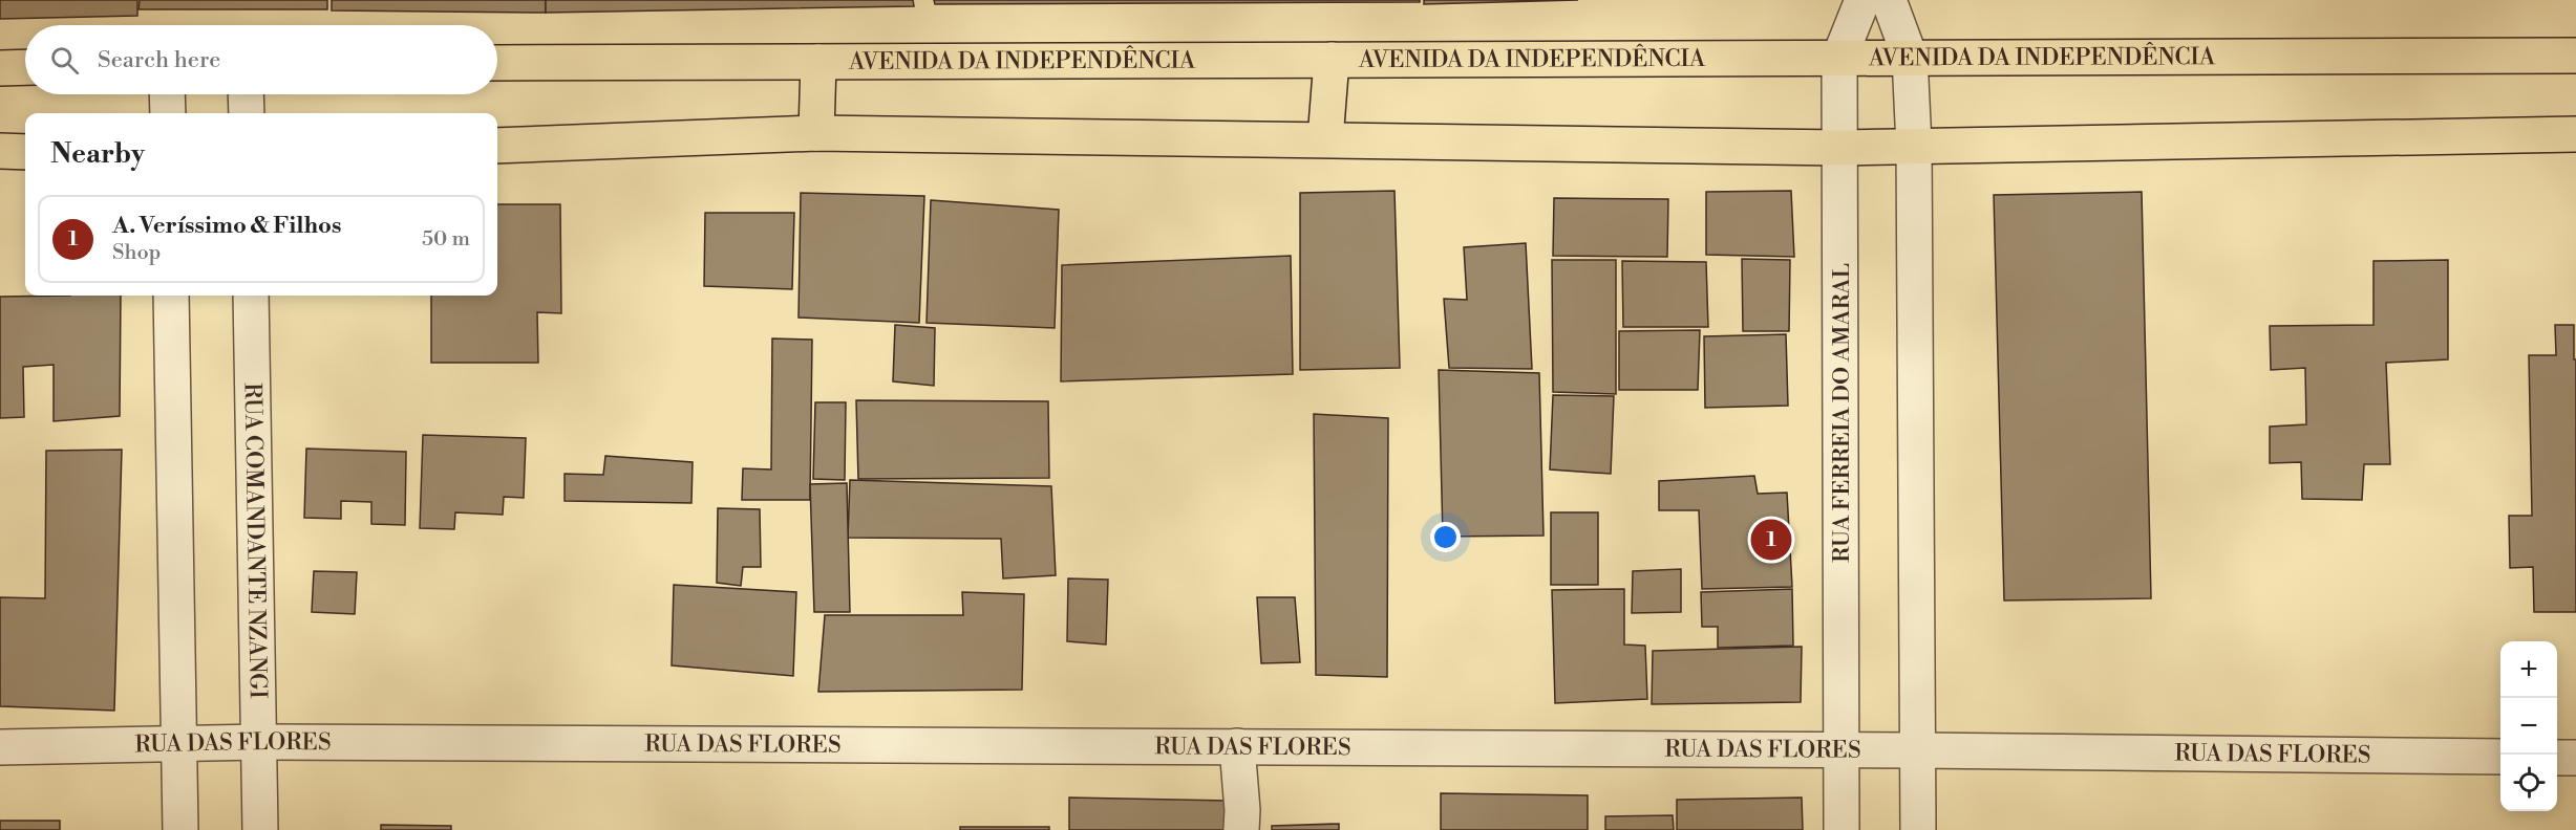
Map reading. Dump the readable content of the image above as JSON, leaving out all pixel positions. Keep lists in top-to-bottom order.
{
  "streets": {
    "main road": ["AVENIDA DA INDEPENDÊNCIA"],
    "street": ["RUA FERREIA DO AMARAL", "RUA COMANDANTE NZANGI", "RUA DAS FLORES"]
  },
  "crossings": [
    ["AVENIDA DA INDEPENDÊNCIA", "RUA FERREIA DO AMARAL"],
    ["RUA FERREIA DO AMARAL", "RUA DAS FLORES"],
    ["RUA COMANDANTE NZANGI", "RUA DAS FLORES"]
  ],
  "page": {
    "search": "Search here",
    "heading": "Nearby",
    "list": [
      {
        "mark": "1",
        "name": "A. Veríssimo & Filhos",
        "note": "Shop",
        "value": "50 m"
      }
    ],
    "pins": "1",
    "map_buttons": ["+", "−"]
  }
}
